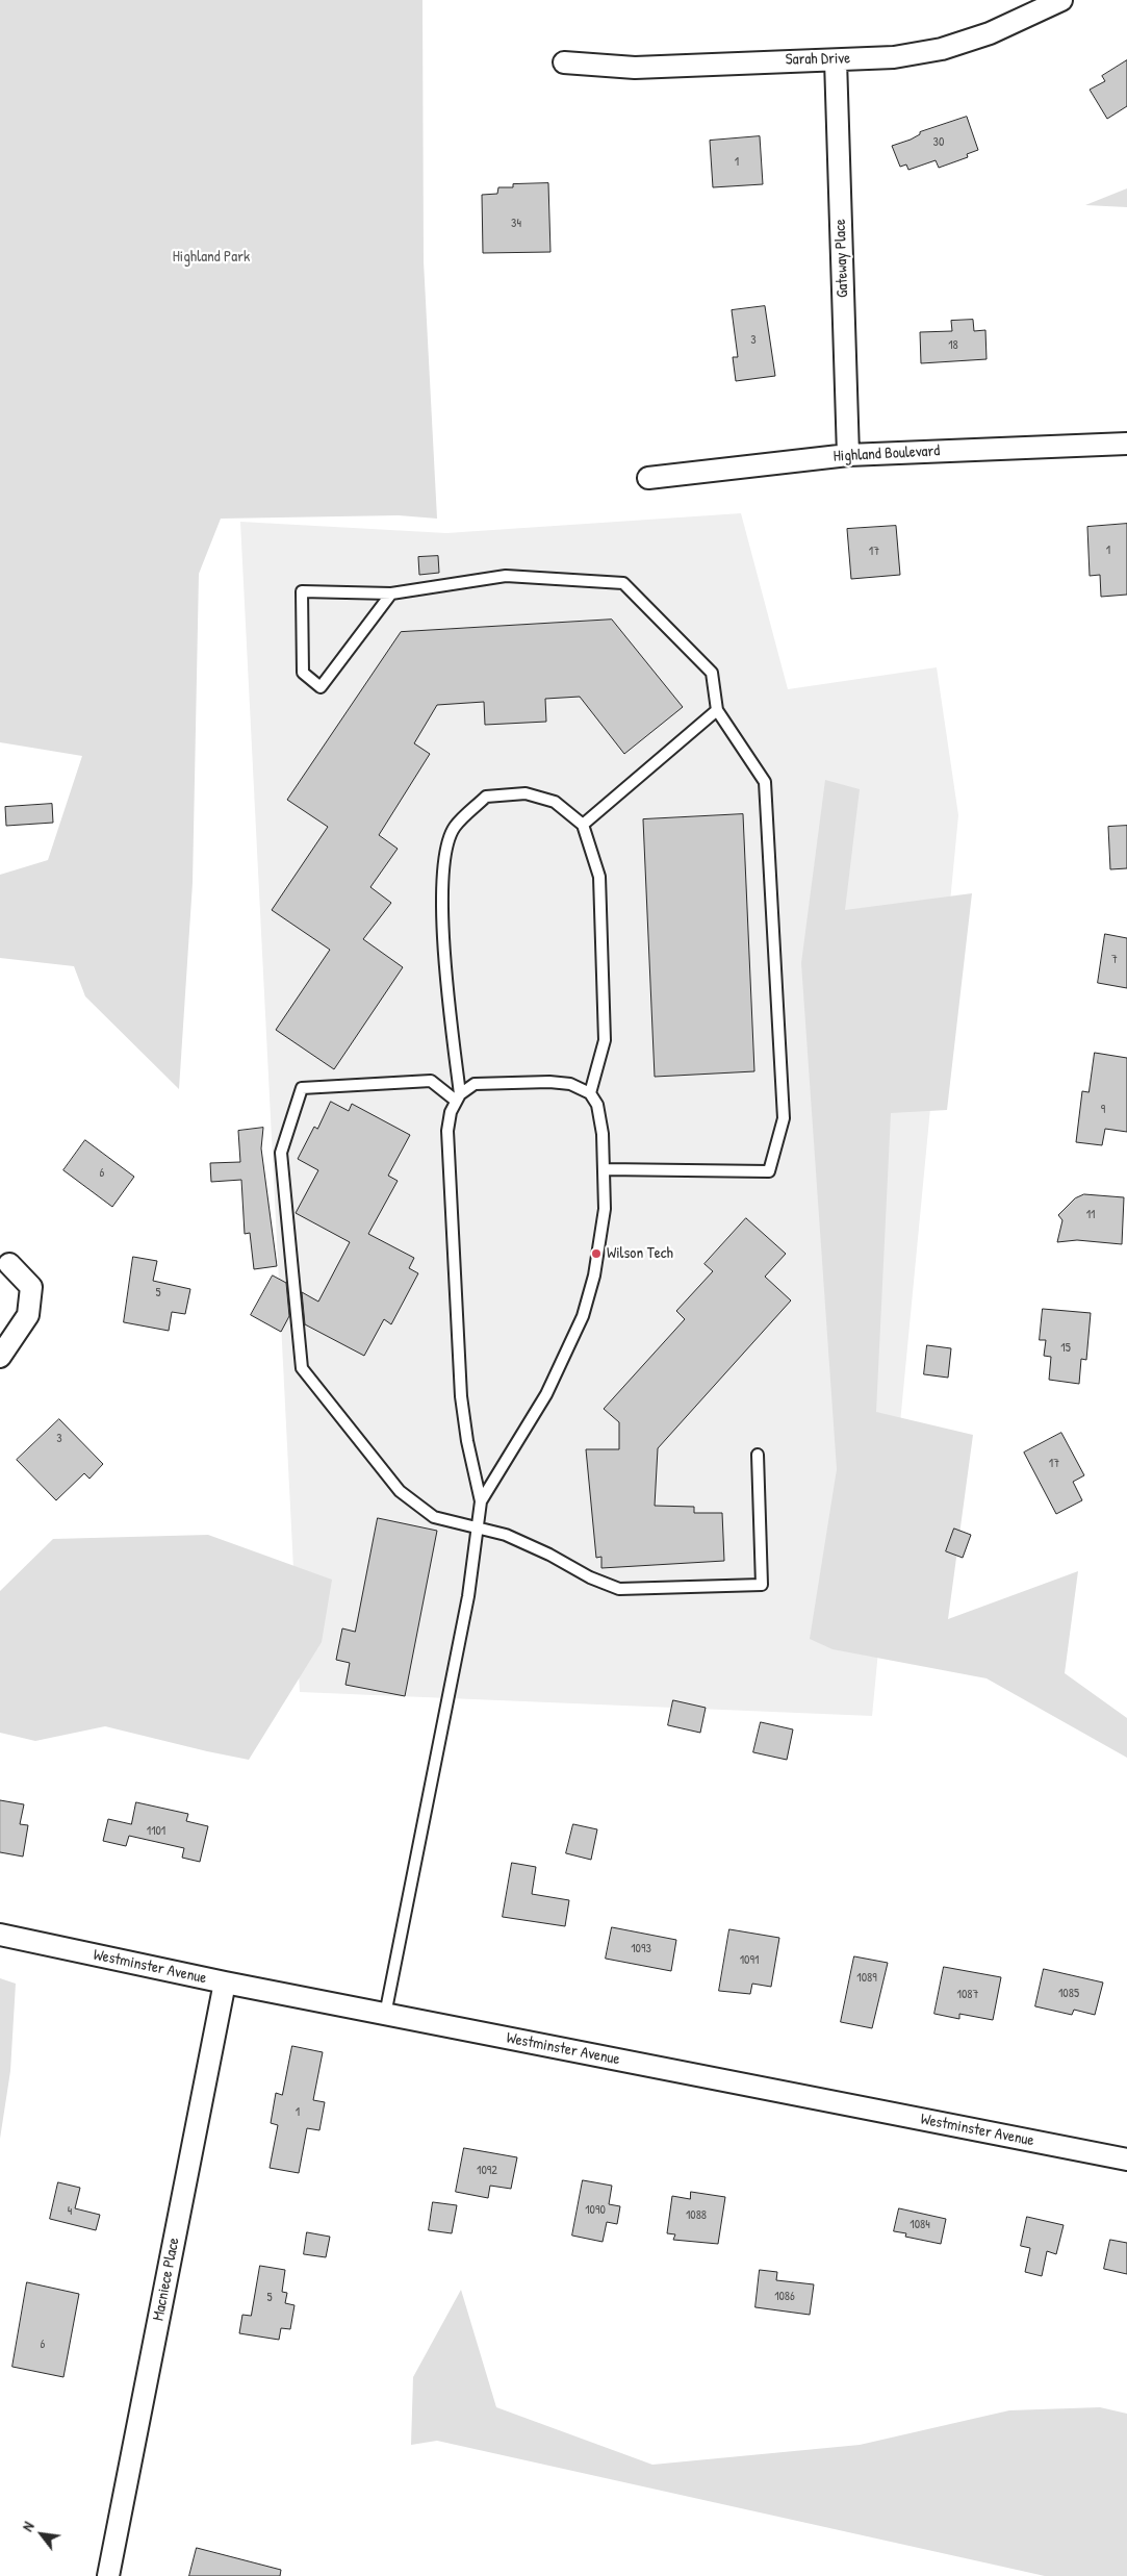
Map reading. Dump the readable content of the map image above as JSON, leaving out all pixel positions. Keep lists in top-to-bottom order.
{
  "streets": {
    "street": [
      "Sarah Drive",
      "Gateway Place",
      "Highland Boulevard",
      "Westminster Avenue",
      "Macniece Place"
    ]
  },
  "crossings": [
    ["Sarah Drive", "Gateway Place"],
    ["Gateway Place", "Highland Boulevard"],
    ["Westminster Avenue", "Macniece Place"]
  ],
  "parks": ["Highland Park"],
  "places": ["Wilson Tech"],
  "house_numbers": [
    "30",
    "1",
    "34",
    "3",
    "18",
    "1",
    "17",
    "7",
    "9",
    "6",
    "11",
    "5",
    "15",
    "3",
    "17",
    "1101",
    "1093",
    "1091",
    "1089",
    "1085",
    "1087",
    "1",
    "1092",
    "1090",
    "4",
    "1088",
    "1084",
    "1086",
    "5",
    "6"
  ],
  "north": "top left"
}
